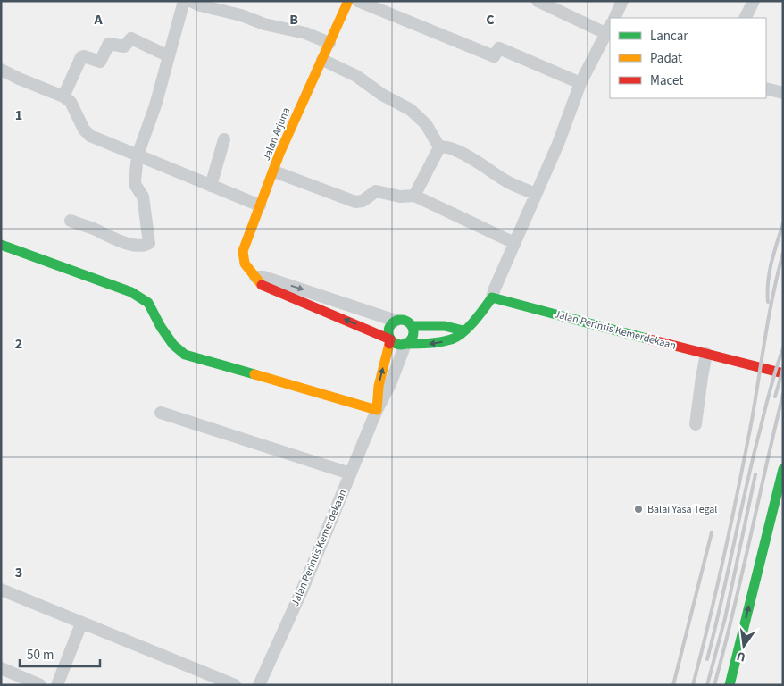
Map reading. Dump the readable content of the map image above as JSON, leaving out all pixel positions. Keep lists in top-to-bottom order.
{
  "streets": {
    "street": ["Jalan Arjuna", "Jalan Perintis Kemerdekaan"]
  },
  "places": ["Balai Yasa Tegal"],
  "legend": ["Lancar", "Padat", "Macet"],
  "scale_bar": "50 m",
  "north": "bottom",
  "grid": {
    "columns": ["A", "B", "C"],
    "rows": ["1", "2", "3"]
  }
}
